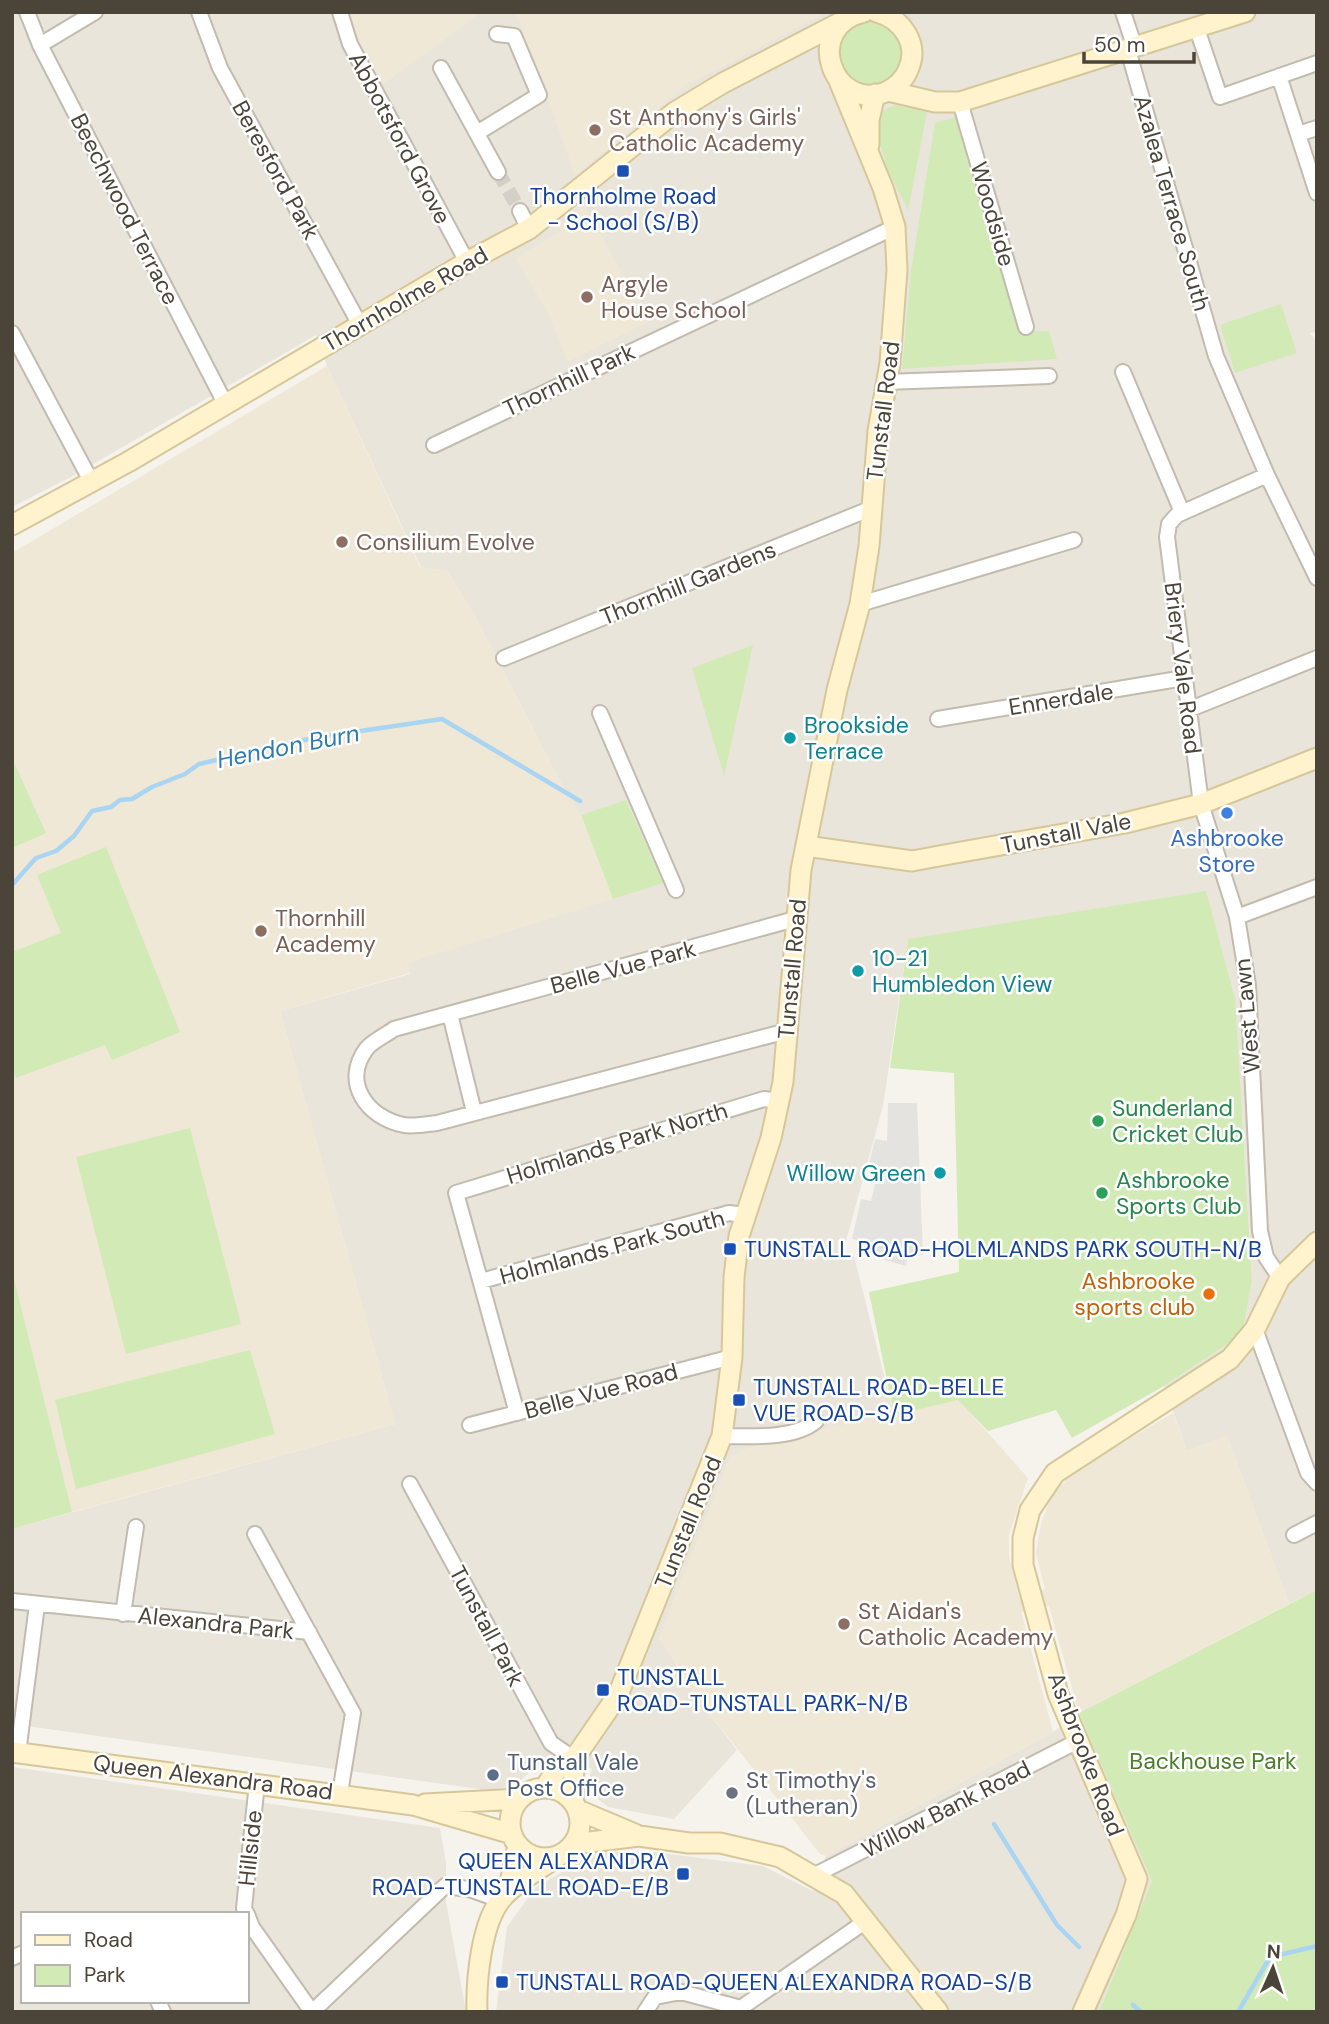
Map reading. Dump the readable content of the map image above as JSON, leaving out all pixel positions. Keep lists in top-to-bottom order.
{
  "streets": {
    "street": [
      "Abbotsford Grove",
      "Beresford Park",
      "Azalea Terrace South",
      "Beechwood Terrace",
      "Woodside",
      "Thornholme Road",
      "Thornhill Park",
      "Tunstall Road",
      "Thornhill Gardens",
      "Briery Vale Road",
      "Ennerdale",
      "Tunstall Vale",
      "Belle Vue Park",
      "West Lawn",
      "Holmlands Park North",
      "Holmlands Park South",
      "Belle Vue Road",
      "Alexandra Park",
      "Tunstall Park",
      "Ashbrooke Road",
      "Queen Alexandra Road",
      "Willow Bank Road",
      "Hillside"
    ]
  },
  "crossings": [
    ["Abbotsford Grove", "Thornholme Road"],
    ["Beresford Park", "Thornholme Road"],
    ["Beechwood Terrace", "Thornholme Road"],
    ["Thornholme Road", "Tunstall Road"],
    ["Thornhill Park", "Tunstall Road"],
    ["Tunstall Road", "Thornhill Gardens"],
    ["Tunstall Road", "Tunstall Vale"],
    ["Tunstall Road", "Belle Vue Park"],
    ["Tunstall Road", "Holmlands Park North"],
    ["Tunstall Road", "Holmlands Park South"],
    ["Tunstall Road", "Belle Vue Road"],
    ["Tunstall Road", "Tunstall Park"],
    ["Tunstall Road", "Queen Alexandra Road"],
    ["Briery Vale Road", "Ennerdale"],
    ["Briery Vale Road", "Tunstall Vale"],
    ["Briery Vale Road", "West Lawn"],
    ["West Lawn", "Ashbrooke Road"],
    ["Holmlands Park North", "Holmlands Park South"],
    ["Alexandra Park", "Queen Alexandra Road"],
    ["Ashbrooke Road", "Willow Bank Road"],
    ["Queen Alexandra Road", "Willow Bank Road"],
    ["Queen Alexandra Road", "Hillside"]
  ],
  "water": ["Hendon Burn"],
  "parks": ["Backhouse Park"],
  "places": {
    "other": [
      "St Anthony's Girls' Catholic Academy",
      "Argyle House School",
      "Consilium Evolve",
      "Brookside Terrace",
      "Ashbrooke Store",
      "Thornhill Academy",
      "10-21 Humbledon View",
      "Sunderland Cricket Club",
      "Willow Green",
      "Ashbrooke Sports Club",
      "Ashbrooke sports club",
      "St Aidan's Catholic Academy",
      "Tunstall Vale Post Office",
      "St Timothy's (Lutheran)"
    ],
    "transit": [
      "Thornholme Road - School (S/B)",
      "TUNSTALL ROAD-HOLMLANDS PARK SOUTH-N/B",
      "TUNSTALL ROAD-BELLE VUE ROAD-S/B",
      "TUNSTALL ROAD-TUNSTALL PARK-N/B",
      "QUEEN ALEXANDRA ROAD-TUNSTALL ROAD-E/B",
      "TUNSTALL ROAD-QUEEN ALEXANDRA ROAD-S/B"
    ]
  },
  "legend": ["Road", "Park"],
  "scale_bar": "50 m",
  "north": "top"
}
